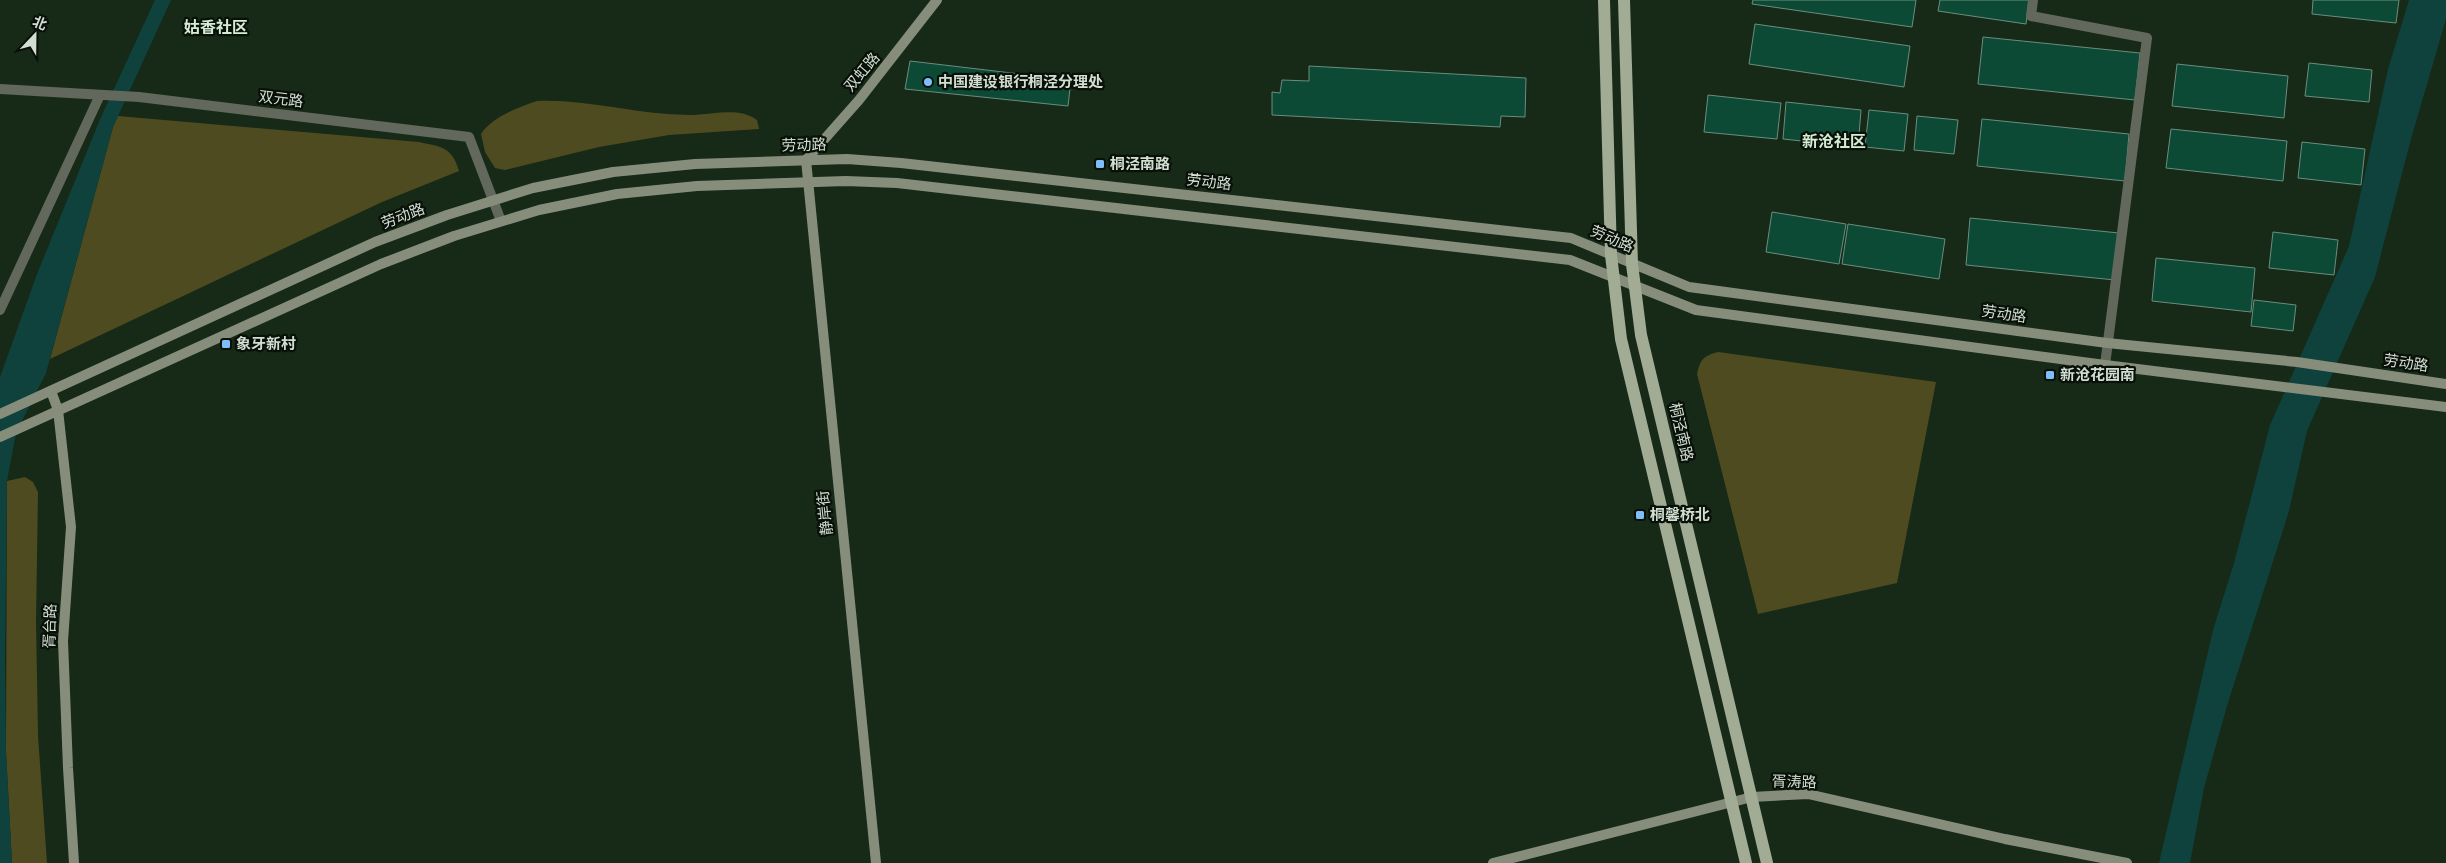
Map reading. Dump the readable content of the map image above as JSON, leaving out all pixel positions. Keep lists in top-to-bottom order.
{
  "streets": {
    "main road": [
      "双虹路",
      "劳动路",
      "桐泾南路",
      "静岸街",
      "胥台路",
      "胥涛路"
    ],
    "street": ["双元路"]
  },
  "crossings": [
    ["双虹路", "劳动路"],
    ["双虹路", "静岸街"],
    ["双元路", "劳动路"],
    ["劳动路", "桐泾南路"],
    ["劳动路", "静岸街"],
    ["劳动路", "胥台路"],
    ["桐泾南路", "胥涛路"]
  ],
  "districts": ["姑香社区", "新沧社区"],
  "places": {
    "other": ["中国建设银行桐泾分理处"],
    "transit": [
      "桐泾南路",
      "象牙新村",
      "新沧花园南",
      "桐馨桥北"
    ]
  },
  "north": "top"
}
